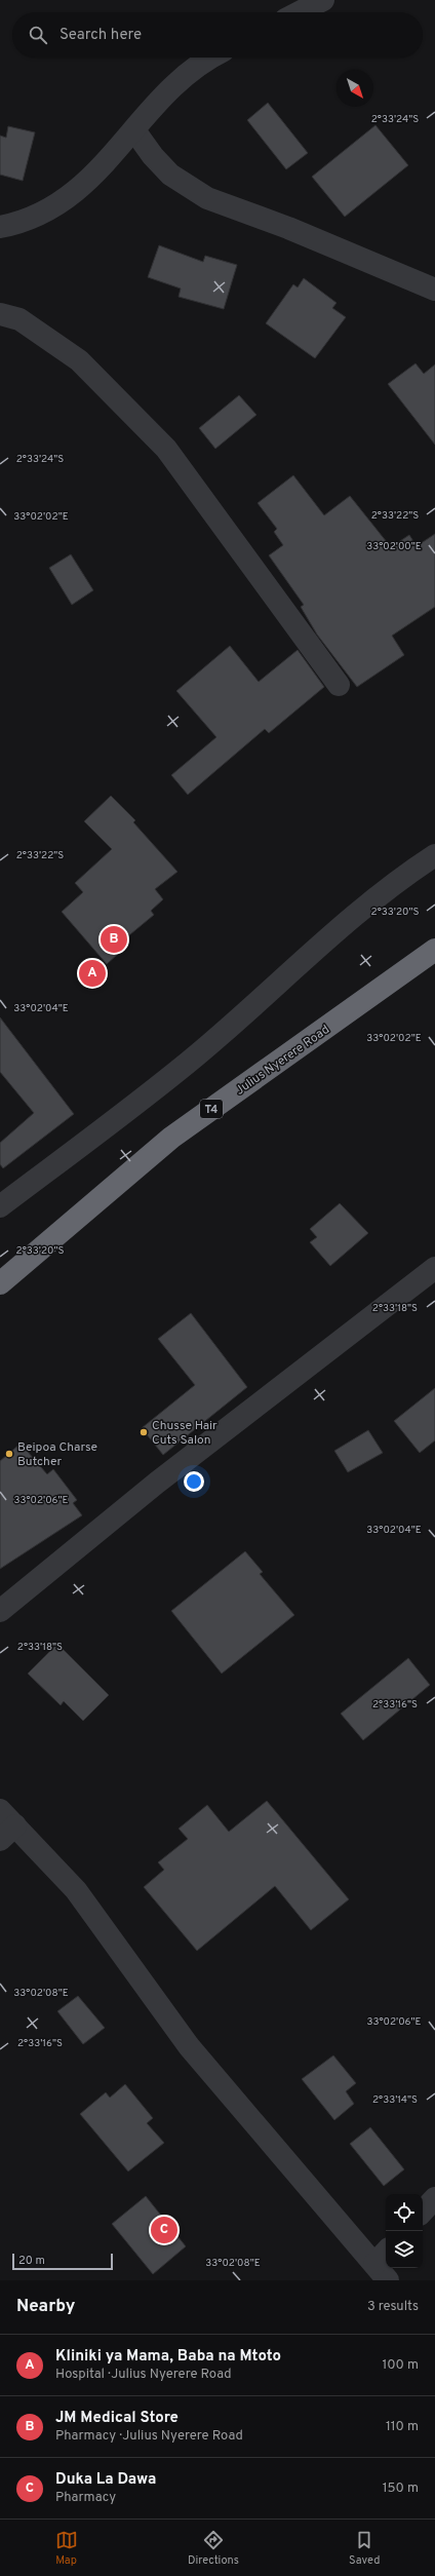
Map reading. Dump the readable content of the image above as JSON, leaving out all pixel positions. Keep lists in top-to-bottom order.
{
  "streets": {
    "highway": ["Julius Nyerere Road", "T4"]
  },
  "places": ["Chusse Hair Cuts Salon", "Beipoa Charse Butcher"],
  "scale_bar": "20 m",
  "north": "bottom right",
  "page": {
    "search": "Search here",
    "pins": ["B", "A", "C"],
    "scale": "20 m",
    "heading": ["Nearby", "3 results"],
    "list": [
      {
        "mark": "A",
        "name": "Kliniki ya Mama, Baba na Mtoto",
        "note": "Hospital · Julius Nyerere Road",
        "value": "100 m"
      },
      {
        "mark": "B",
        "name": "JM Medical Store",
        "note": "Pharmacy · Julius Nyerere Road",
        "value": "110 m"
      },
      {
        "mark": "C",
        "name": "Duka La Dawa",
        "note": "Pharmacy",
        "value": "150 m"
      }
    ],
    "nav": ["Map", "Directions", "Saved"]
  },
  "coordinates": [
    "2°33'24\"S",
    "2°33'22\"S",
    "33°02'02\"E",
    "33°02'00\"E",
    "2°33'20\"S",
    "33°02'04\"E",
    "2°33'18\"S",
    "33°02'06\"E",
    "2°33'16\"S",
    "33°02'08\"E",
    "2°33'14\"S"
  ]
}
